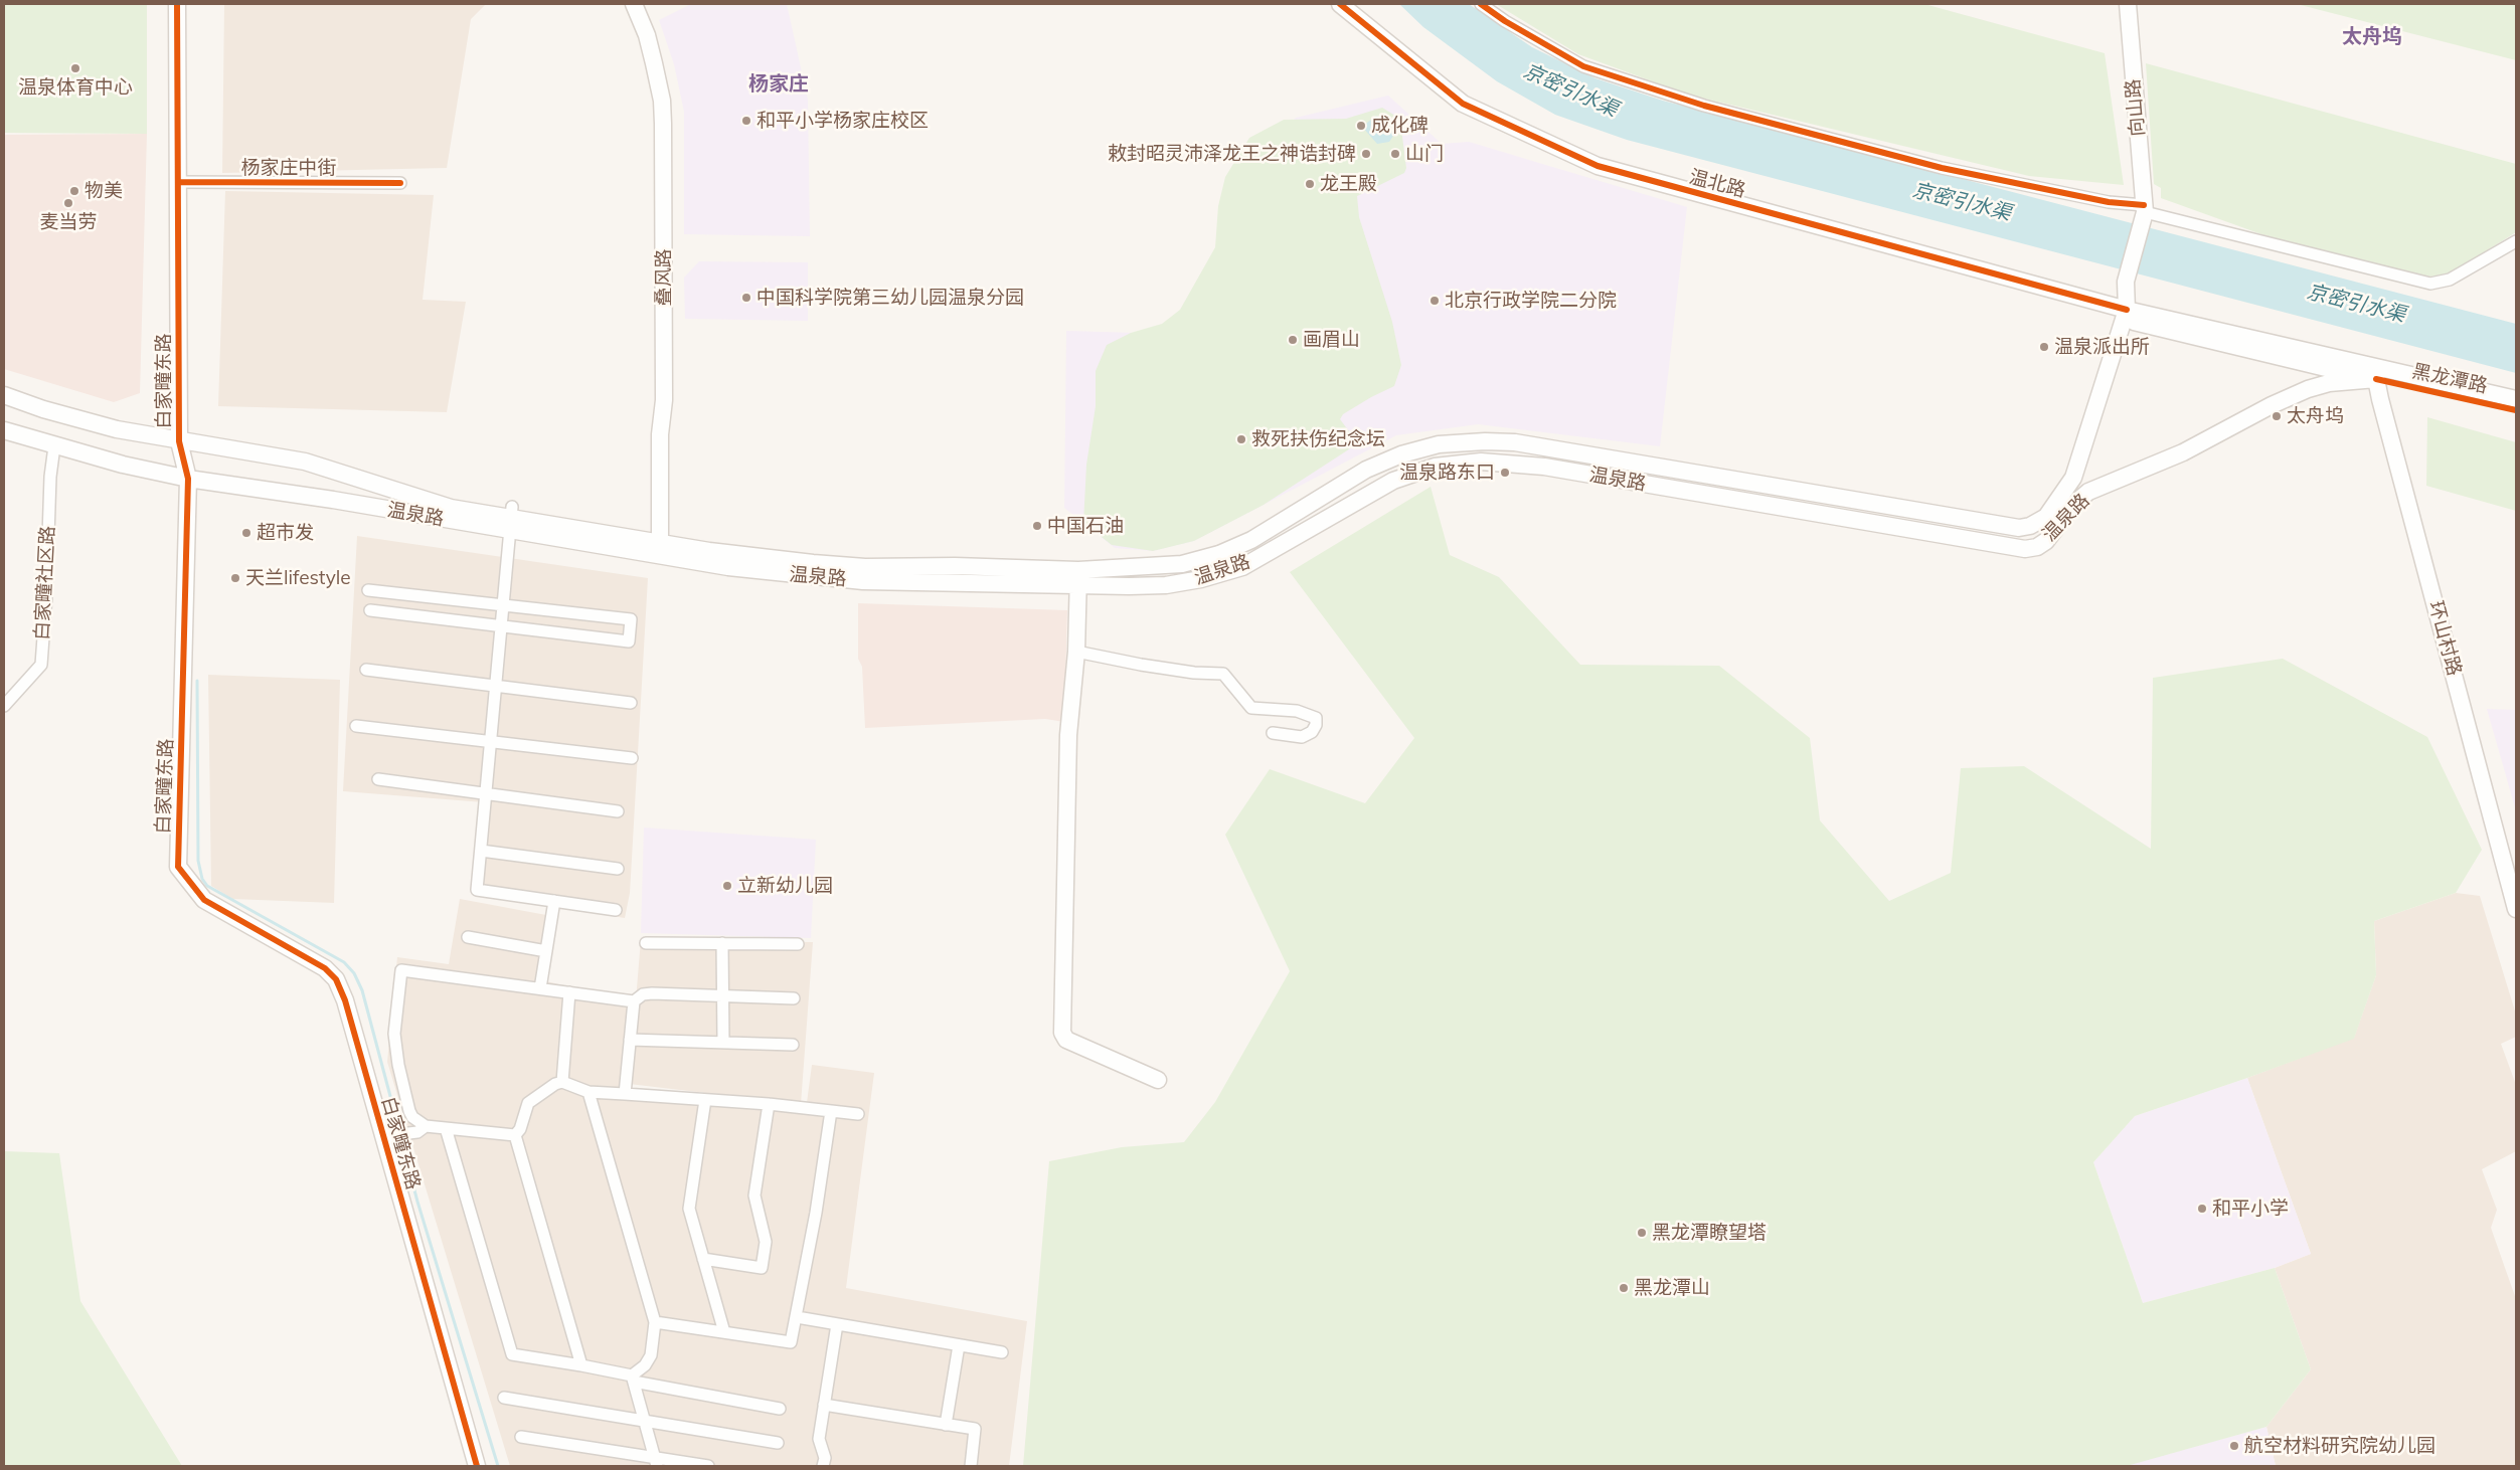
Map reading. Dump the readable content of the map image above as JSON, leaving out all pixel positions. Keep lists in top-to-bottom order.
{
  "streets": {
    "main road": [
      "向山路",
      "温北路",
      "叠风路",
      "黑龙潭路",
      "白家疃东路",
      "温泉路",
      "环山村路"
    ],
    "street": ["杨家庄中街", "白家疃社区路"]
  },
  "crossings": [
    ["向山路", "温泉路"],
    ["杨家庄中街", "白家疃东路"],
    ["温北路", "黑龙潭路"],
    ["温北路", "温泉路"],
    ["叠风路", "温泉路"],
    ["黑龙潭路", "温泉路"],
    ["黑龙潭路", "环山村路"],
    ["白家疃东路", "温泉路"],
    ["温泉路", "白家疃社区路"],
    ["温泉路", "环山村路"]
  ],
  "districts": ["太舟坞", "杨家庄"],
  "water": ["京密引水渠"],
  "places": [
    "温泉体育中心",
    "和平小学杨家庄校区",
    "成化碑",
    "敕封昭灵沛泽龙王之神诰封碑",
    "山门",
    "龙王殿",
    "物美",
    "麦当劳",
    "中国科学院第三幼儿园温泉分园",
    "北京行政学院二分院",
    "画眉山",
    "温泉派出所",
    "太舟坞",
    "救死扶伤纪念坛",
    "温泉路东口",
    "中国石油",
    "超市发",
    "天兰lifestyle",
    "立新幼儿园",
    "和平小学",
    "黑龙潭瞭望塔",
    "黑龙潭山",
    "航空材料研究院幼儿园"
  ]
}
